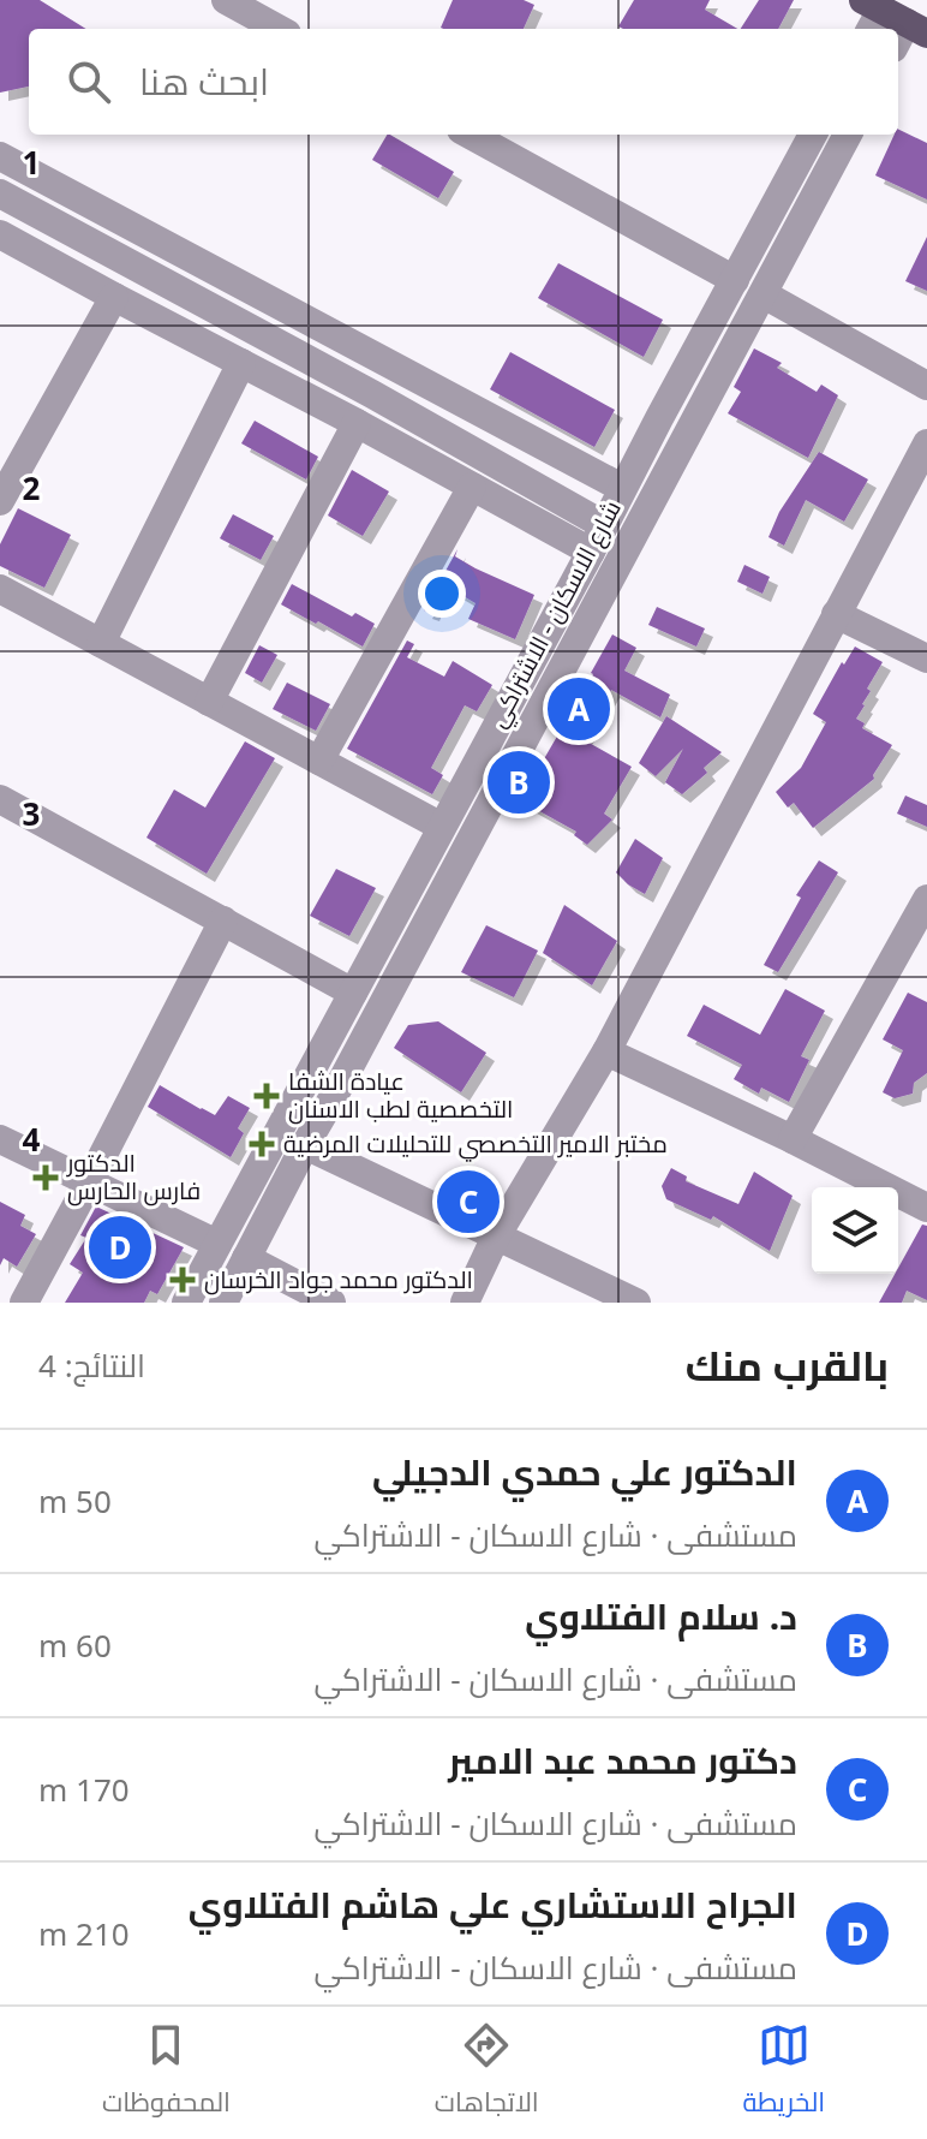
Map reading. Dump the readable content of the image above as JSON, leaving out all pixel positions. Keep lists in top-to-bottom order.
{
  "streets": {
    "street": ["شارع الاسكان - الاشتراكي"]
  },
  "places": {
    "health": [
      "عيادة الشفا التخصصية لطب الاسنان",
      "مختبر الامير التخصصي للتحليلات المرضية",
      "الدكتور فارس الحارس",
      "الدكتور محمد جواد الخرسان"
    ]
  },
  "page": {
    "search": "ابحث هنا",
    "pins": [
      "A",
      "B",
      "C",
      "D"
    ],
    "heading": ["بالقرب منك", "النتائج: 4"],
    "list": [
      {
        "mark": "A",
        "name": "الدكتور علي حمدي الدجيلي",
        "note": "مستشفى · شارع الاسكان - الاشتراكي",
        "value": "50 m"
      },
      {
        "mark": "B",
        "name": "د. سلام الفتلاوي",
        "note": "مستشفى · شارع الاسكان - الاشتراكي",
        "value": "60 m"
      },
      {
        "mark": "C",
        "name": "دكتور محمد عبد الامير",
        "note": "مستشفى · شارع الاسكان - الاشتراكي",
        "value": "170 m"
      },
      {
        "mark": "D",
        "name": "الجراح الاستشاري علي هاشم الفتلاوي",
        "note": "مستشفى · شارع الاسكان - الاشتراكي",
        "value": "210 m"
      }
    ],
    "nav": ["الخريطة", "الاتجاهات", "المحفوظات"]
  },
  "grid": {
    "rows": [
      "1",
      "2",
      "3",
      "4"
    ]
  }
}
